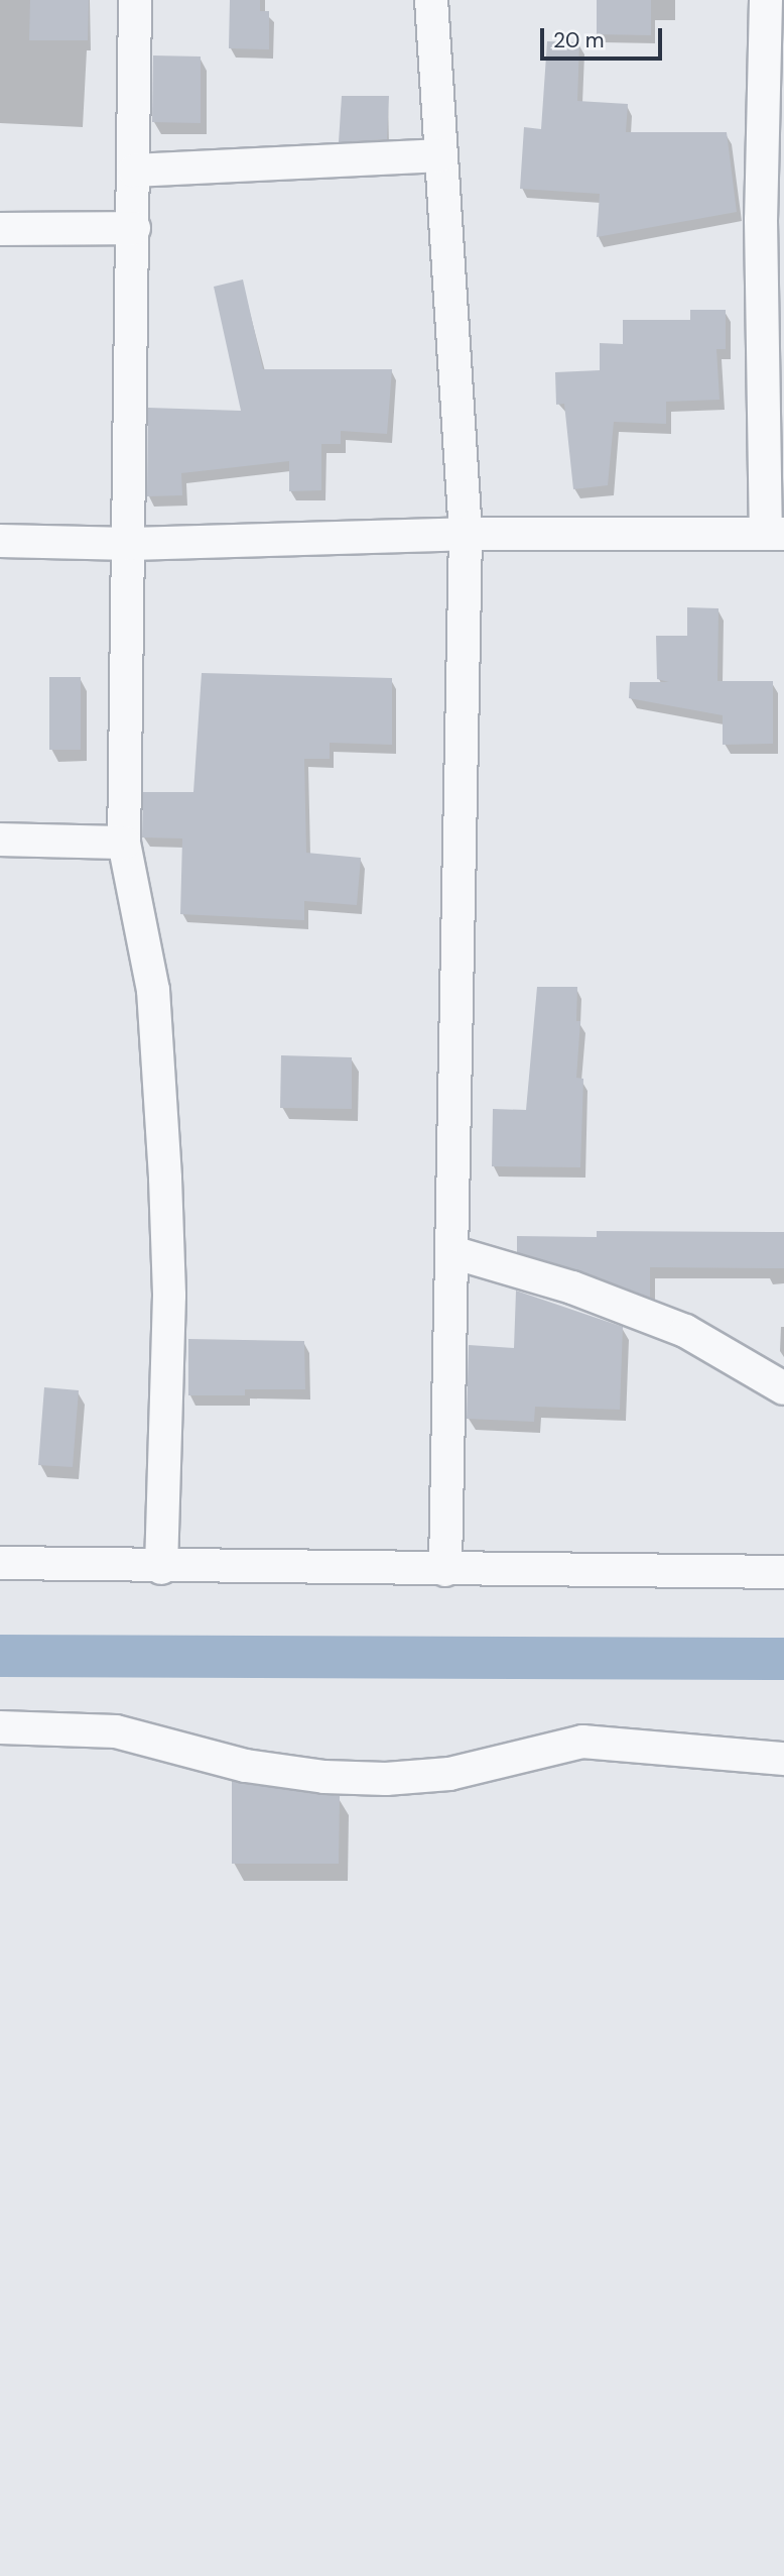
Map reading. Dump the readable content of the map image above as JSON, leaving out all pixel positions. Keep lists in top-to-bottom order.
{
  "scale_bar": "20 m"
}
